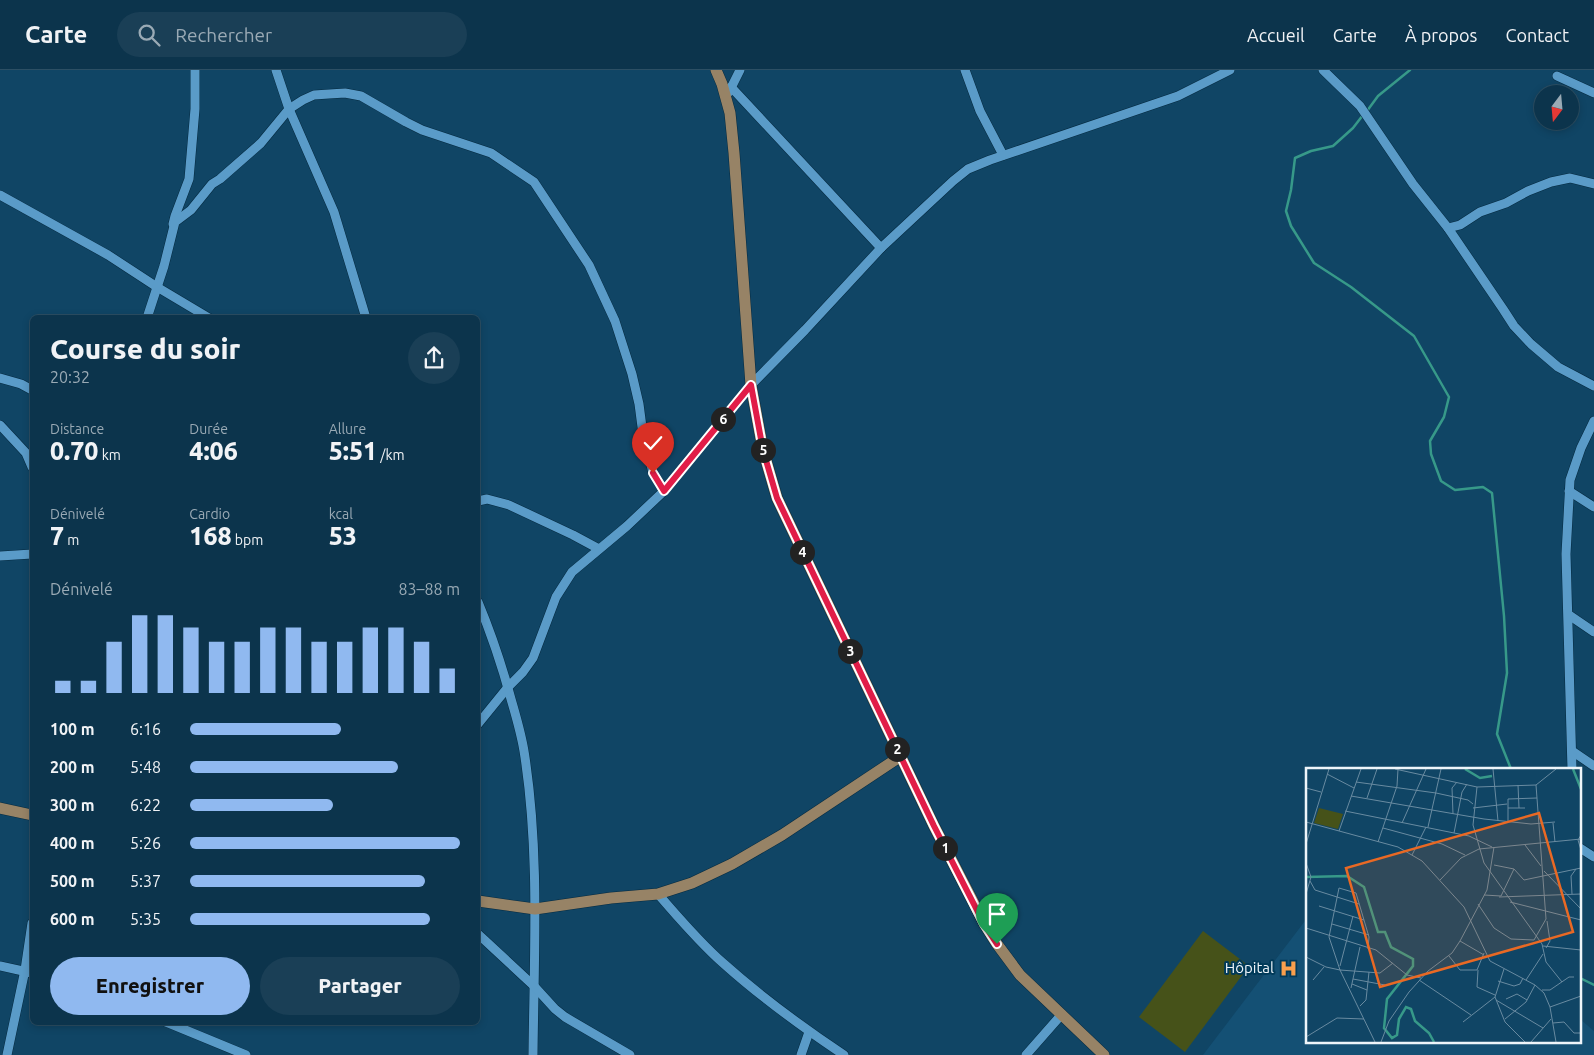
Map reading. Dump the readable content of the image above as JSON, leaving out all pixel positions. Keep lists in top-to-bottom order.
{
  "places": {
    "hospital": ["Hôpital"]
  },
  "north": "bottom",
  "page": {
    "header": "Carte",
    "search": "Rechercher",
    "nav": [
      "Accueil",
      "Carte",
      "À propos",
      "Contact"
    ],
    "heading": ["Course du soir", "20:32"],
    "stats": [
      ["Distance", "0.70 km"],
      ["Durée", "4:06"],
      ["Allure", "5:51 /km"],
      ["Dénivelé", "7 m"],
      ["Cardio", "168 bpm"],
      ["kcal", "53"]
    ],
    "pins": [
      "6",
      "5",
      "4",
      "3",
      "2",
      "1"
    ],
    "chart": ["Dénivelé", "83–88 m"],
    "list": [
      {
        "name": "100 m",
        "note": "6:16"
      },
      {
        "name": "200 m",
        "note": "5:48"
      },
      {
        "name": "300 m",
        "note": "6:22"
      },
      {
        "name": "400 m",
        "note": "5:26"
      },
      {
        "name": "500 m",
        "note": "5:37"
      },
      {
        "name": "600 m",
        "note": "5:35"
      }
    ],
    "buttons": ["Enregistrer", "Partager"]
  }
}
